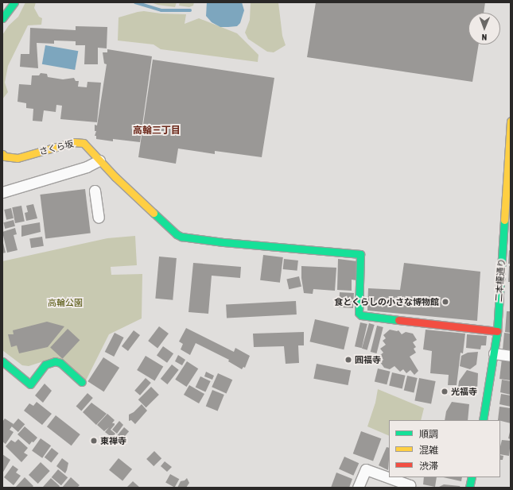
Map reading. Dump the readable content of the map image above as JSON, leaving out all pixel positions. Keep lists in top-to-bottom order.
{
  "streets": {
    "street": ["さくら坂", "二本榎通り"]
  },
  "crossings": [
    ["さくら坂", "二本榎通り"]
  ],
  "districts": ["高輪三丁目"],
  "parks": ["高輪公園"],
  "places": [
    "食とくらしの小さな博物館",
    "圓福寺",
    "光福寺",
    "東禅寺"
  ],
  "legend": ["順調", "混雑", "渋滞"],
  "north": "bottom"
}
